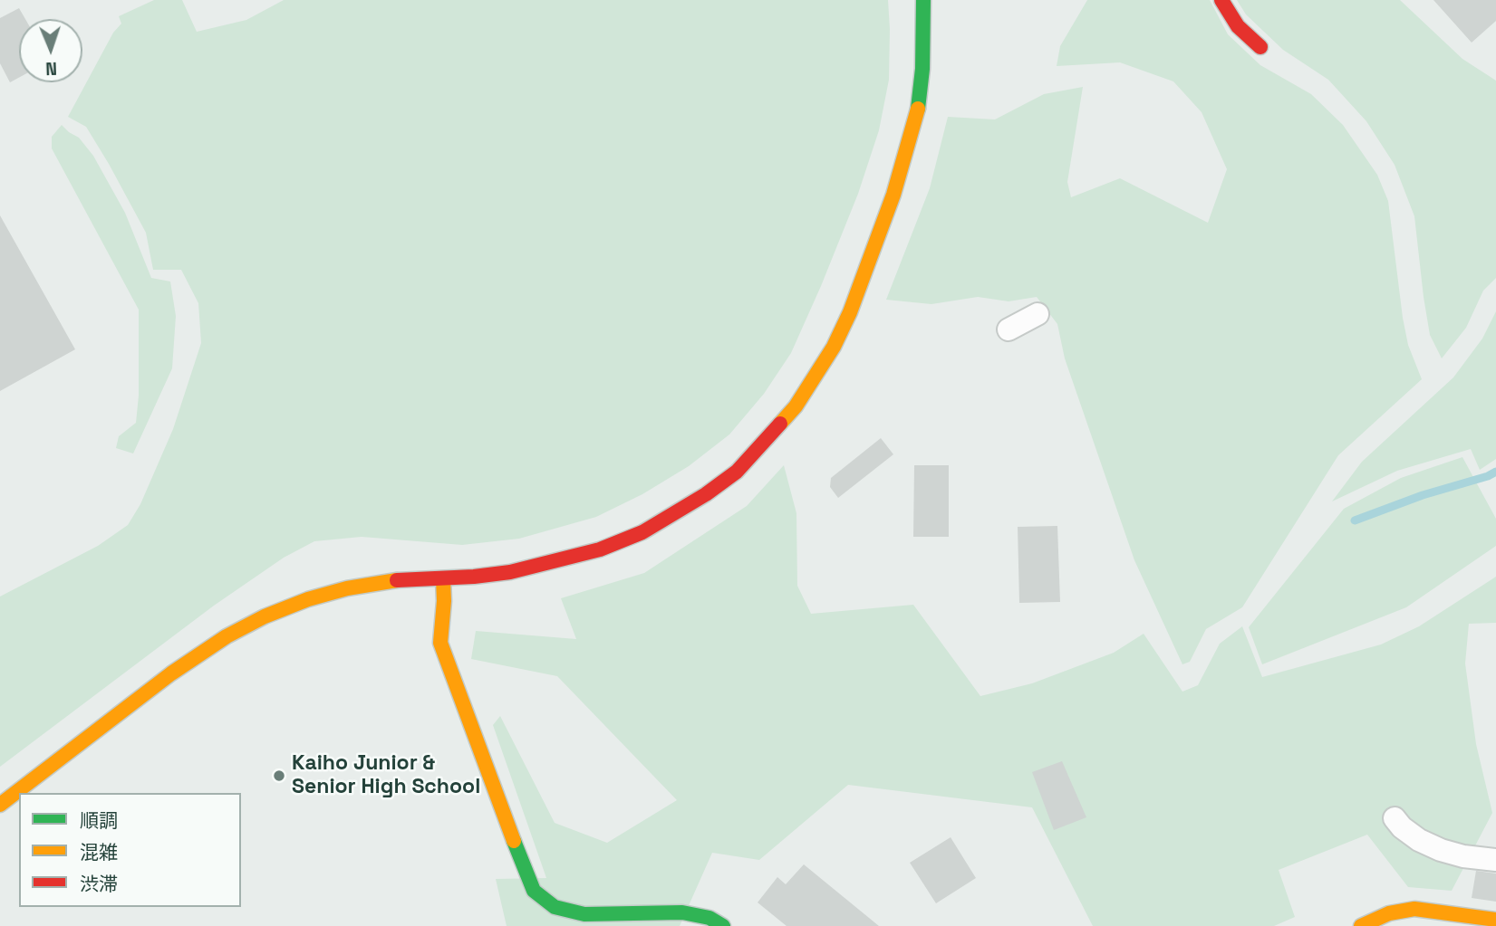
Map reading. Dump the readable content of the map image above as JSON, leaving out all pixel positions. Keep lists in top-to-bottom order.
{
  "places": ["Kaiho Junior & Senior High School"],
  "legend": ["順調", "混雑", "渋滞"],
  "north": "bottom"
}
